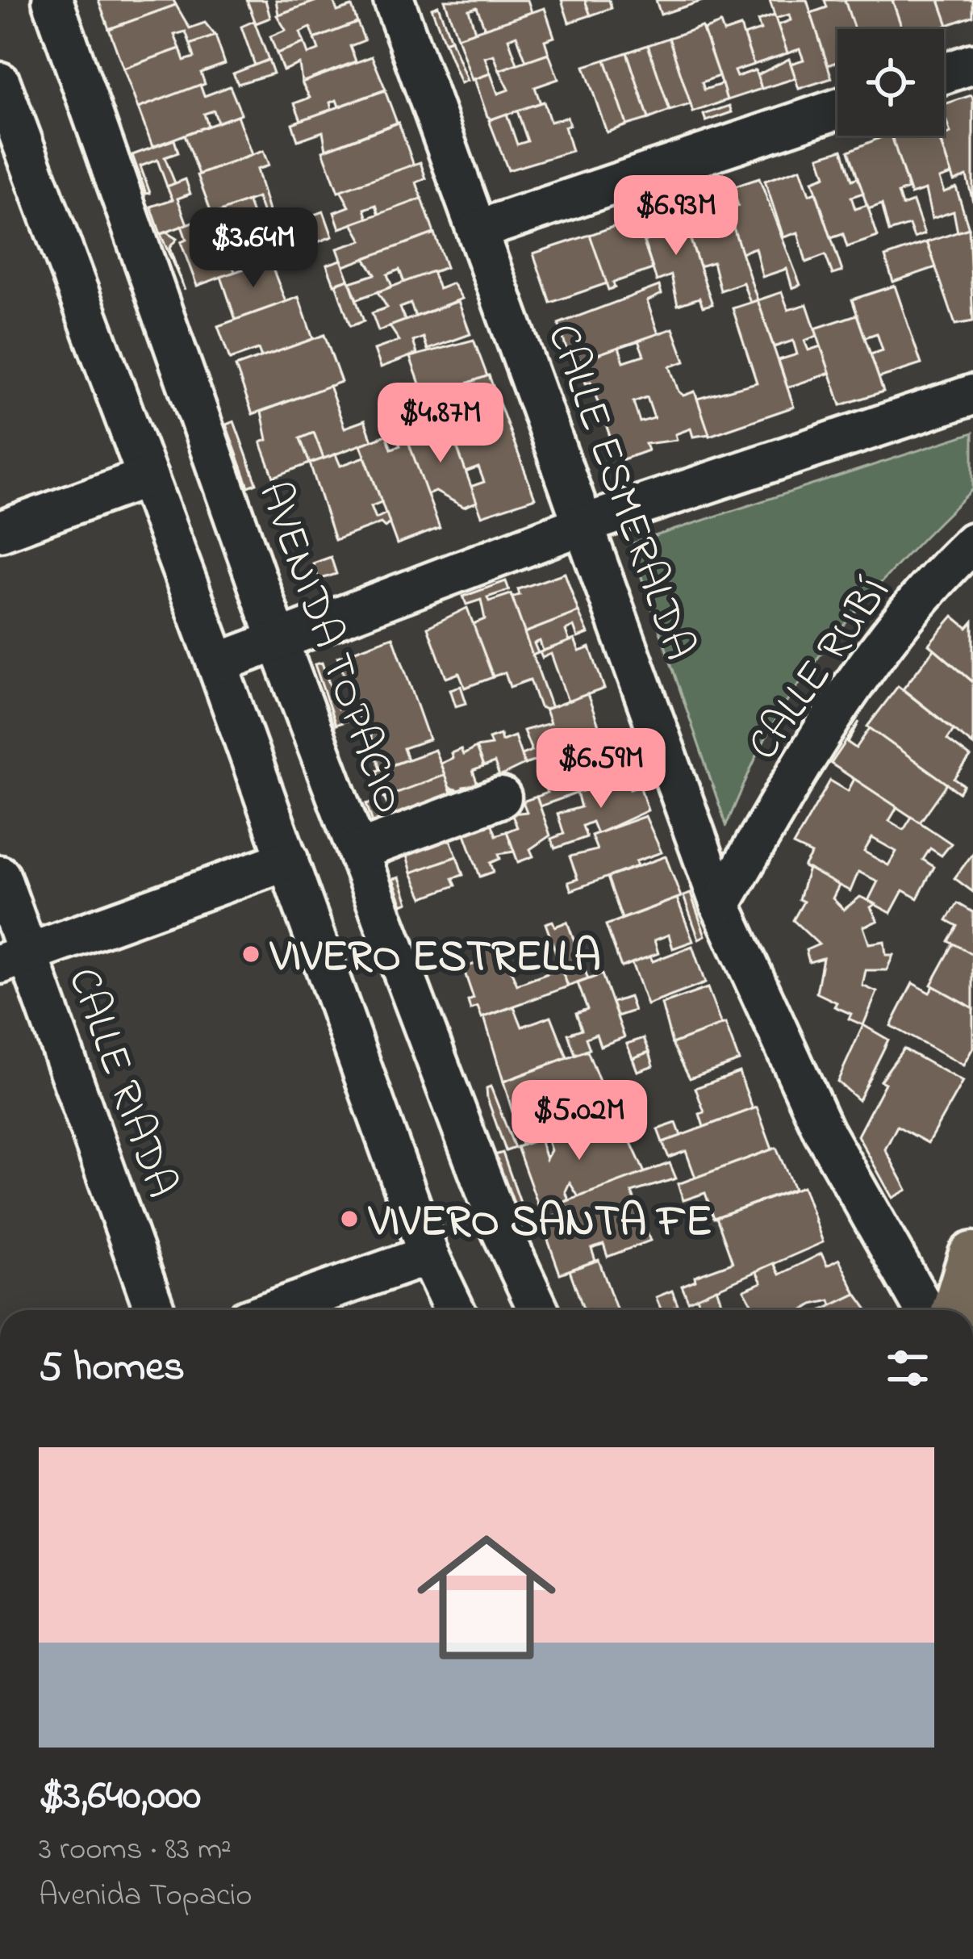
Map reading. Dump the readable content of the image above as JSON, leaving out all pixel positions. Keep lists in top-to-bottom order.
{
  "streets": {
    "street": [
      "CALLE ESMERALDA",
      "AVENIDA TOPACIO",
      "CALLE RUBÍ",
      "CALLE RIADA"
    ]
  },
  "crossings": [
    ["CALLE ESMERALDA", "CALLE RUBÍ"]
  ],
  "places": ["VIVERO ESTRELLA", "VIVERO SANTA FE"],
  "page": {
    "price": [
      "$6.93M",
      "$3.64M",
      "$4.87M",
      "$6.59M",
      "$5.02M"
    ],
    "heading": "5 homes",
    "list": [
      {
        "name": "$3,640,000",
        "note": "3 rooms · 83 m² · Avenida Topacio"
      }
    ]
  }
}
